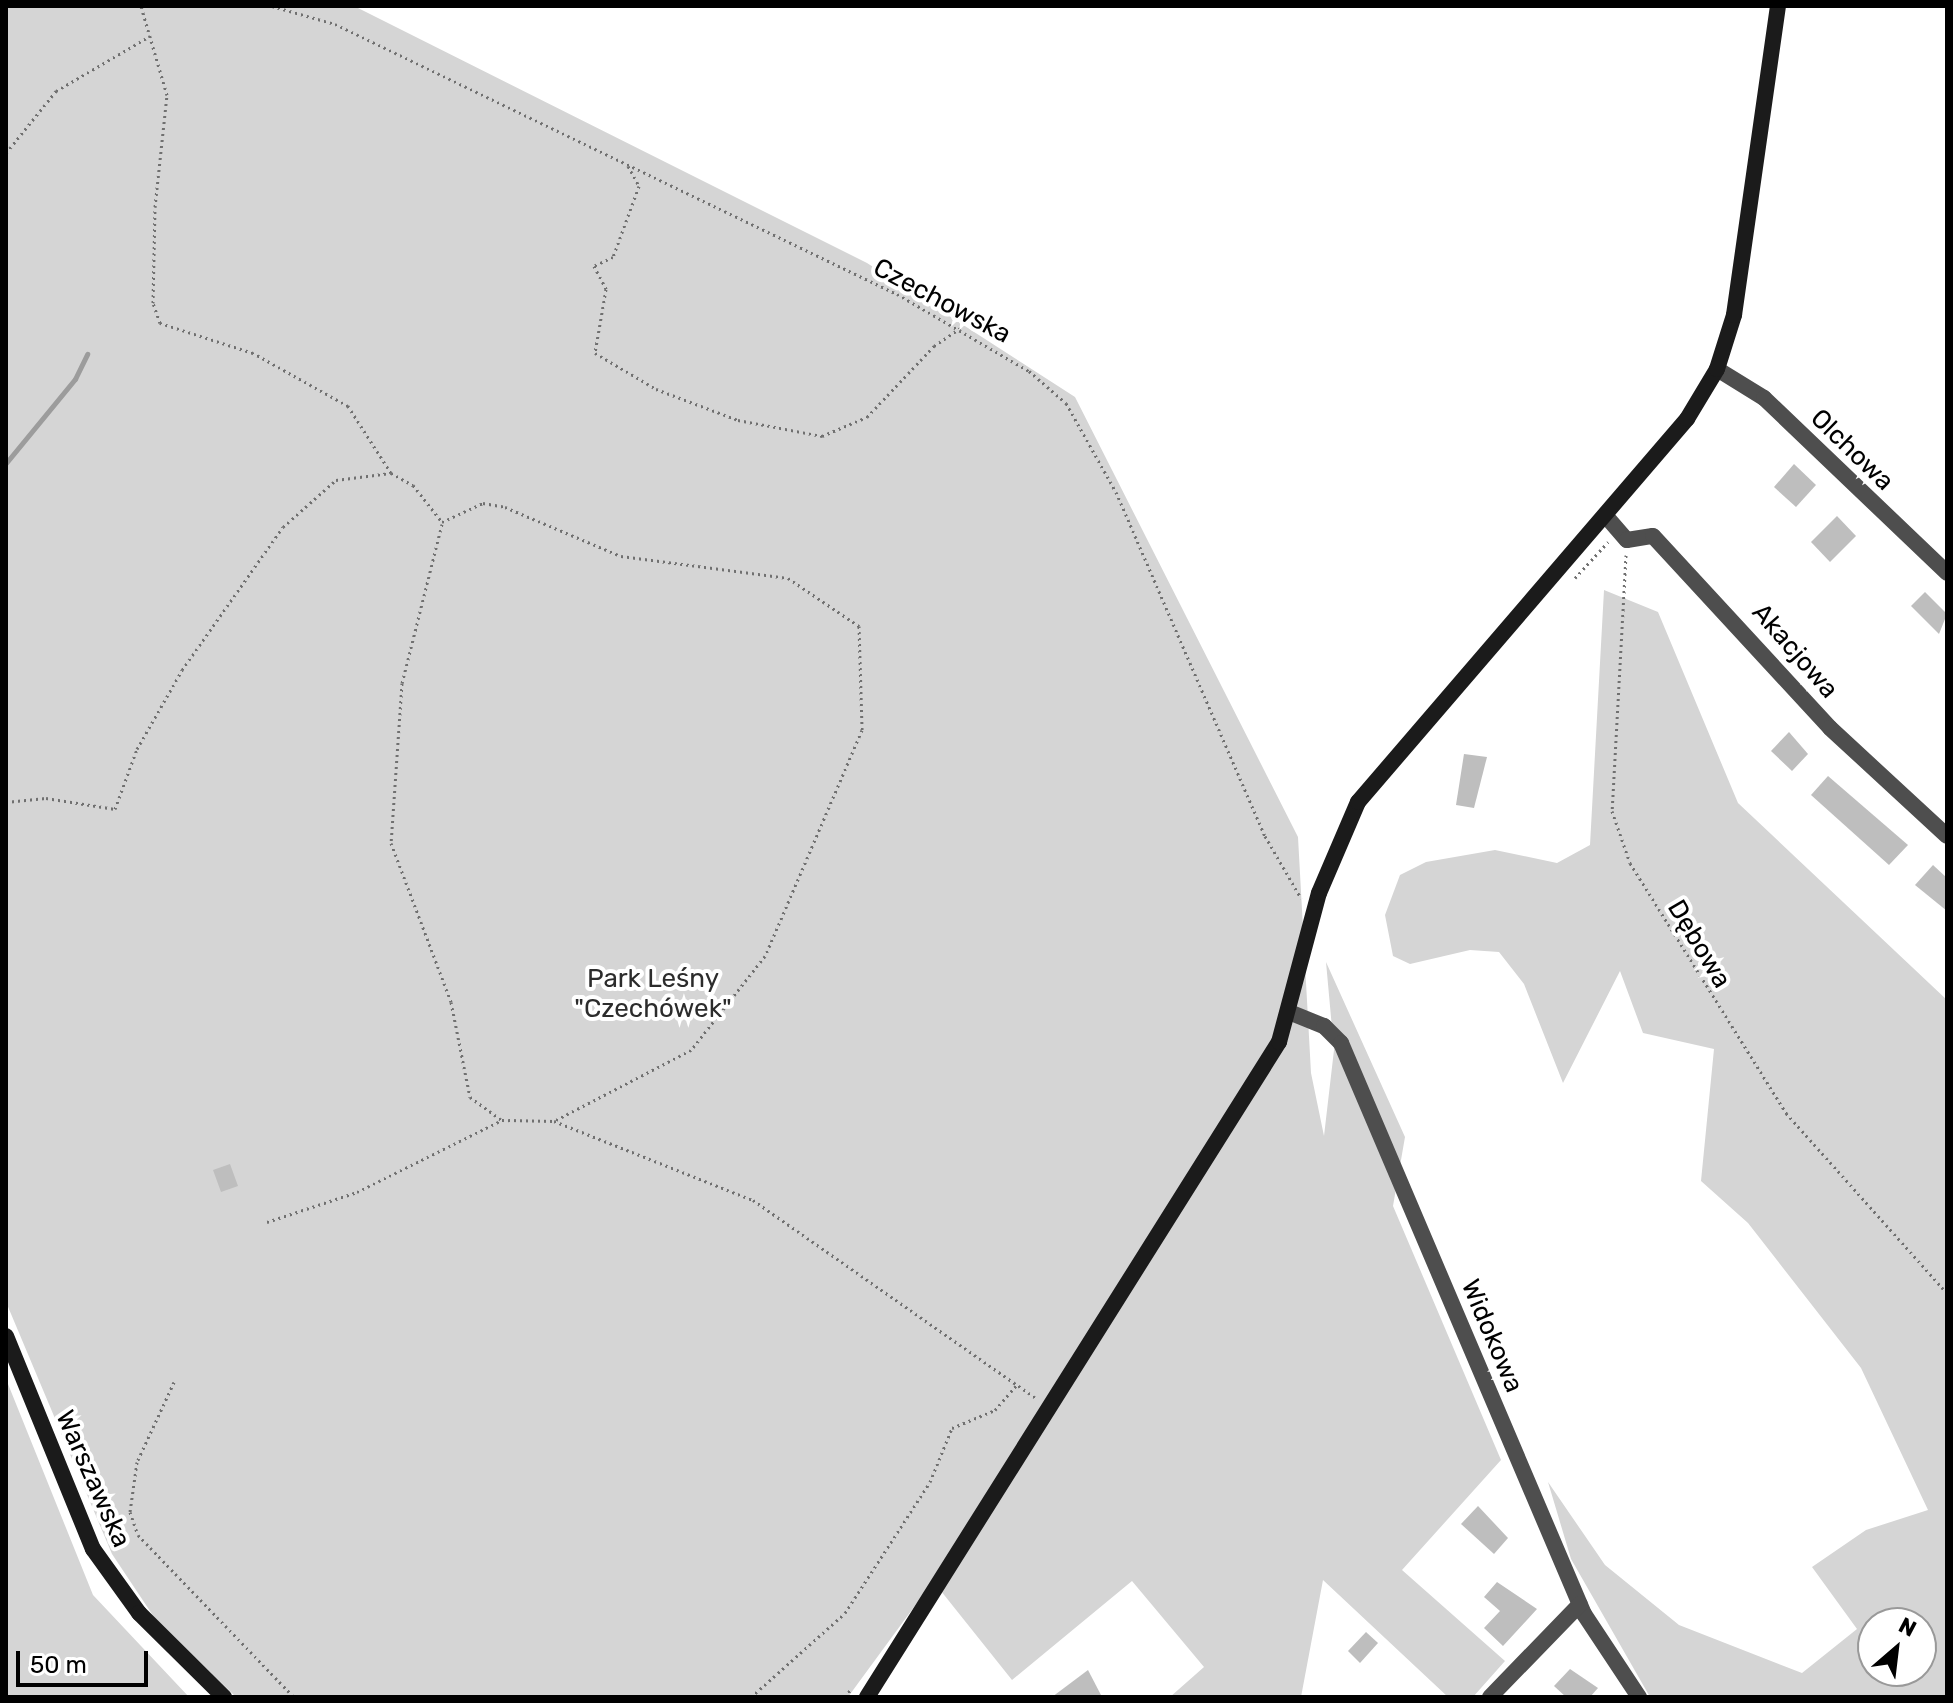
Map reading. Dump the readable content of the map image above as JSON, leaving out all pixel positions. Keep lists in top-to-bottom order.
{
  "streets": {
    "street": [
      "Olchowa",
      "Akacjowa",
      "Widokowa",
      "Warszawska"
    ],
    "path": ["Czechowska", "Dębowa"]
  },
  "crossings": [
    ["Akacjowa", "Dębowa"]
  ],
  "parks": ["Park Leśny \"Czechówek\""],
  "scale_bar": "50 m",
  "north": "top right"
}
